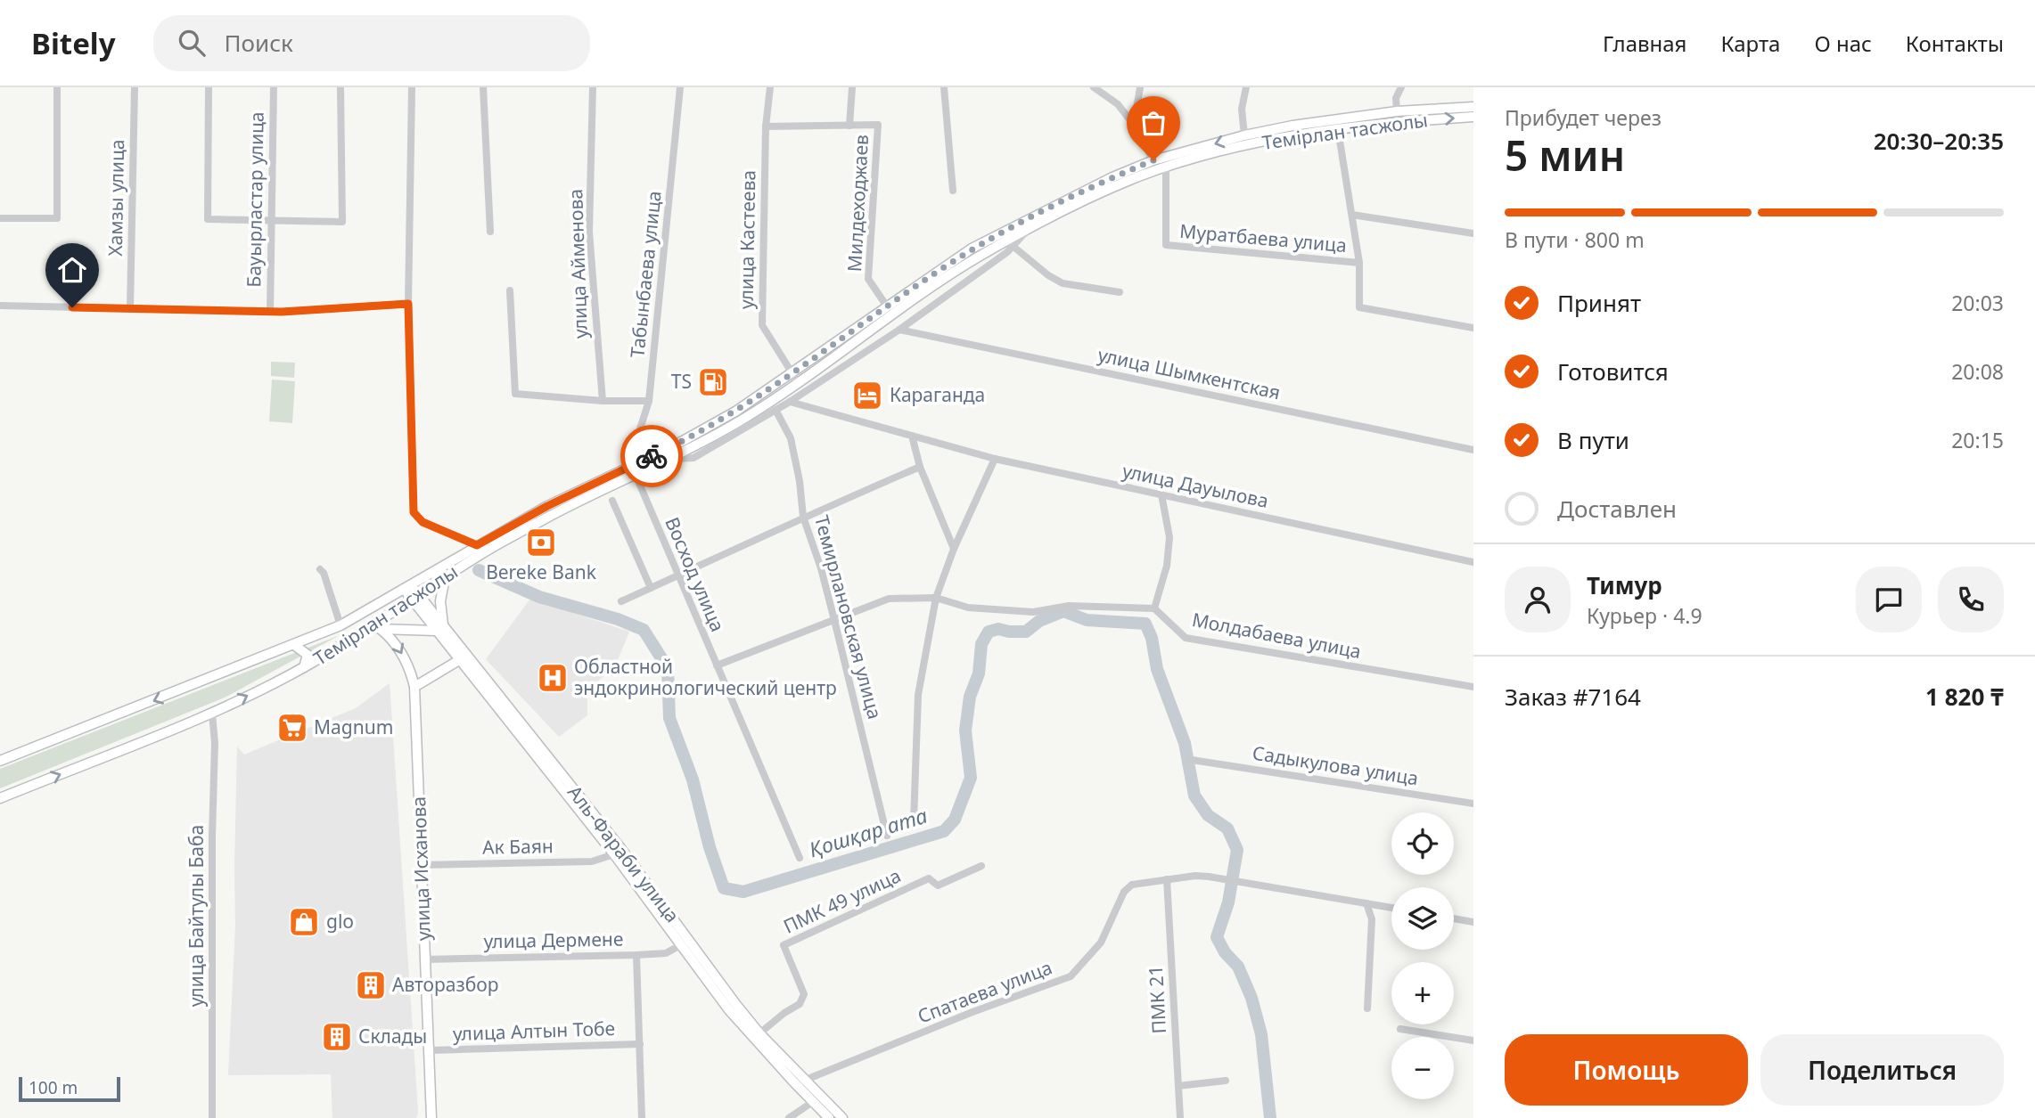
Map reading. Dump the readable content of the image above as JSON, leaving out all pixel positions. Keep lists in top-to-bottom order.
{
  "streets": {
    "main road": ["Темірлан тасжолы", "Аль-Фараби улица", "улица Исханова"],
    "street": [
      "Хамзы улица",
      "Бауырластар улица",
      "Милдеходжаев",
      "Муратбаева улица",
      "улица Кастеева",
      "улица Айменова",
      "Табынбаева улица",
      "улица Шымкентская",
      "улица Дауылова",
      "Восход улица",
      "Темирлановская улица",
      "Молдабаева улица",
      "Садыкулова улица",
      "Ак Баян",
      "ПМК 49 улица",
      "улица Байтулы Баба",
      "улица Дермене",
      "Спатаева улица",
      "ПМК 21",
      "улица Алтын Тобе"
    ]
  },
  "crossings": [
    ["Темірлан тасжолы", "Милдеходжаев"],
    ["Темірлан тасжолы", "Муратбаева улица"],
    ["Темірлан тасжолы", "улица Кастеева"],
    ["Темірлан тасжолы", "Табынбаева улица"],
    ["Темірлан тасжолы", "Восход улица"],
    ["Темірлан тасжолы", "Аль-Фараби улица"],
    ["Темірлан тасжолы", "улица Байтулы Баба"],
    ["Милдеходжаев", "улица Кастеева"],
    ["Ак Баян", "Аль-Фараби улица"],
    ["Ак Баян", "улица Исханова"],
    ["Аль-Фараби улица", "ПМК 49 улица"],
    ["Аль-Фараби улица", "улица Дермене"],
    ["Аль-Фараби улица", "Спатаева улица"],
    ["улица Исханова", "улица Дермене"],
    ["улица Исханова", "улица Алтын Тобе"],
    ["Спатаева улица", "ПМК 21"]
  ],
  "water": ["Қошқар ата"],
  "places": {
    "fuel station": ["TS"],
    "hotel": ["Караганда"],
    "bank": ["Bereke Bank"],
    "hospital": ["Областной эндокринологический центр"],
    "supermarket": ["Magnum"],
    "shop": ["glo"],
    "building": ["Авторазбор", "Склады"]
  },
  "scale_bar": "100 m",
  "page": {
    "header": "Bitely",
    "search": "Поиск",
    "nav": [
      "Главная",
      "Карта",
      "О нас",
      "Контакты"
    ],
    "heading": ["5 мин", "Прибудет через", "20:30–20:35"],
    "panel": [
      "Тимур",
      "Курьер · 4.9",
      "Заказ #7164",
      "1 820 ₸"
    ],
    "bar": "В пути · 800 m",
    "list": [
      ["Принят", "20:03"],
      ["Готовится", "20:08"],
      ["В пути", "20:15"],
      "Доставлен"
    ],
    "map_buttons": ["+", "−"],
    "buttons": ["Помощь", "Поделиться"],
    "scale": "100 m"
  }
}
